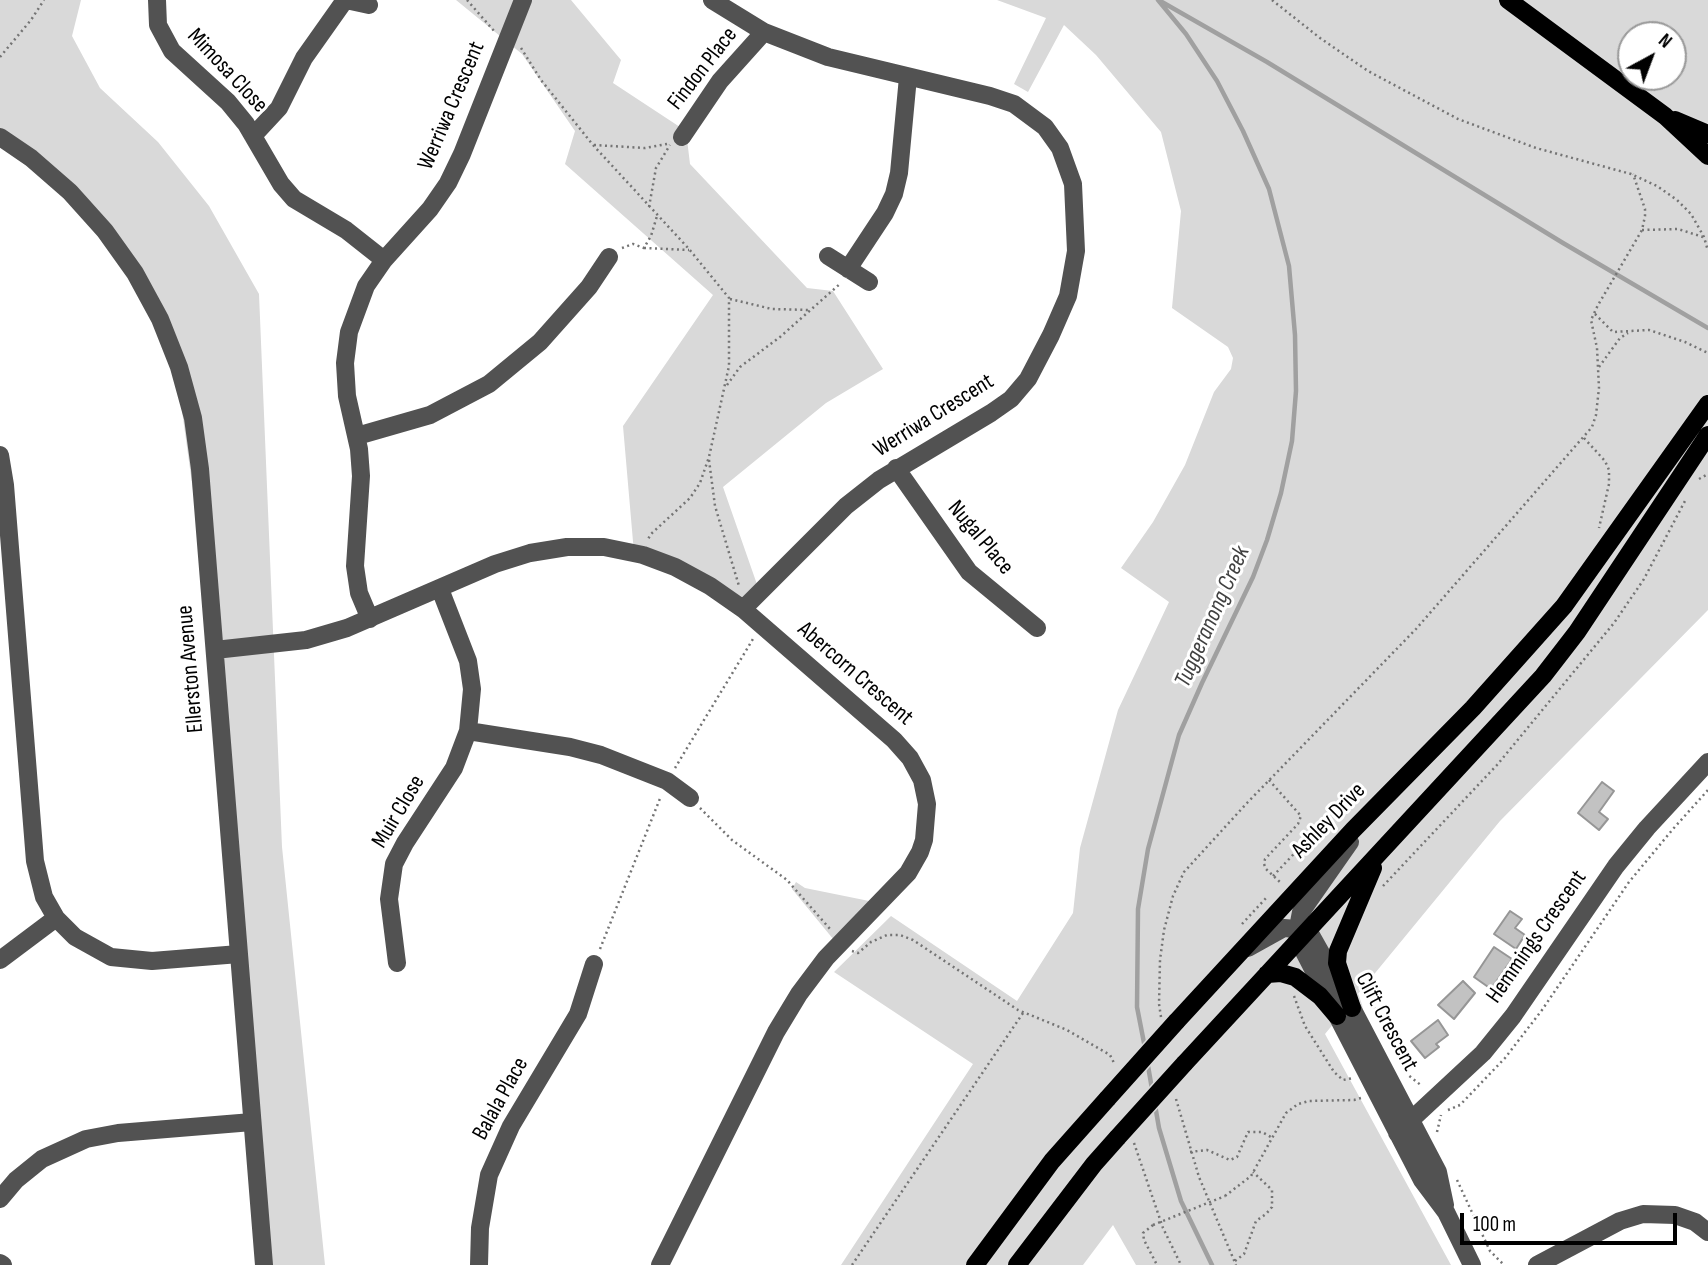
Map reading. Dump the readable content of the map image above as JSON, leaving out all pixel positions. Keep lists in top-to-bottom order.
{
  "streets": {
    "main road": ["Ashley Drive"],
    "street": [
      "Findon Place",
      "Mimosa Close",
      "Werriwa Crescent",
      "Nugal Place",
      "Ellerston Avenue",
      "Abercorn Crescent",
      "Muir Close",
      "Hemmings Crescent",
      "Clift Crescent",
      "Balala Place"
    ]
  },
  "crossings": [
    ["Findon Place", "Werriwa Crescent"],
    ["Mimosa Close", "Werriwa Crescent"],
    ["Werriwa Crescent", "Nugal Place"],
    ["Werriwa Crescent", "Abercorn Crescent"],
    ["Ellerston Avenue", "Abercorn Crescent"],
    ["Abercorn Crescent", "Muir Close"],
    ["Hemmings Crescent", "Clift Crescent"]
  ],
  "water": ["Tuggeranong Creek"],
  "scale_bar": "100 m",
  "north": "top right"
}
